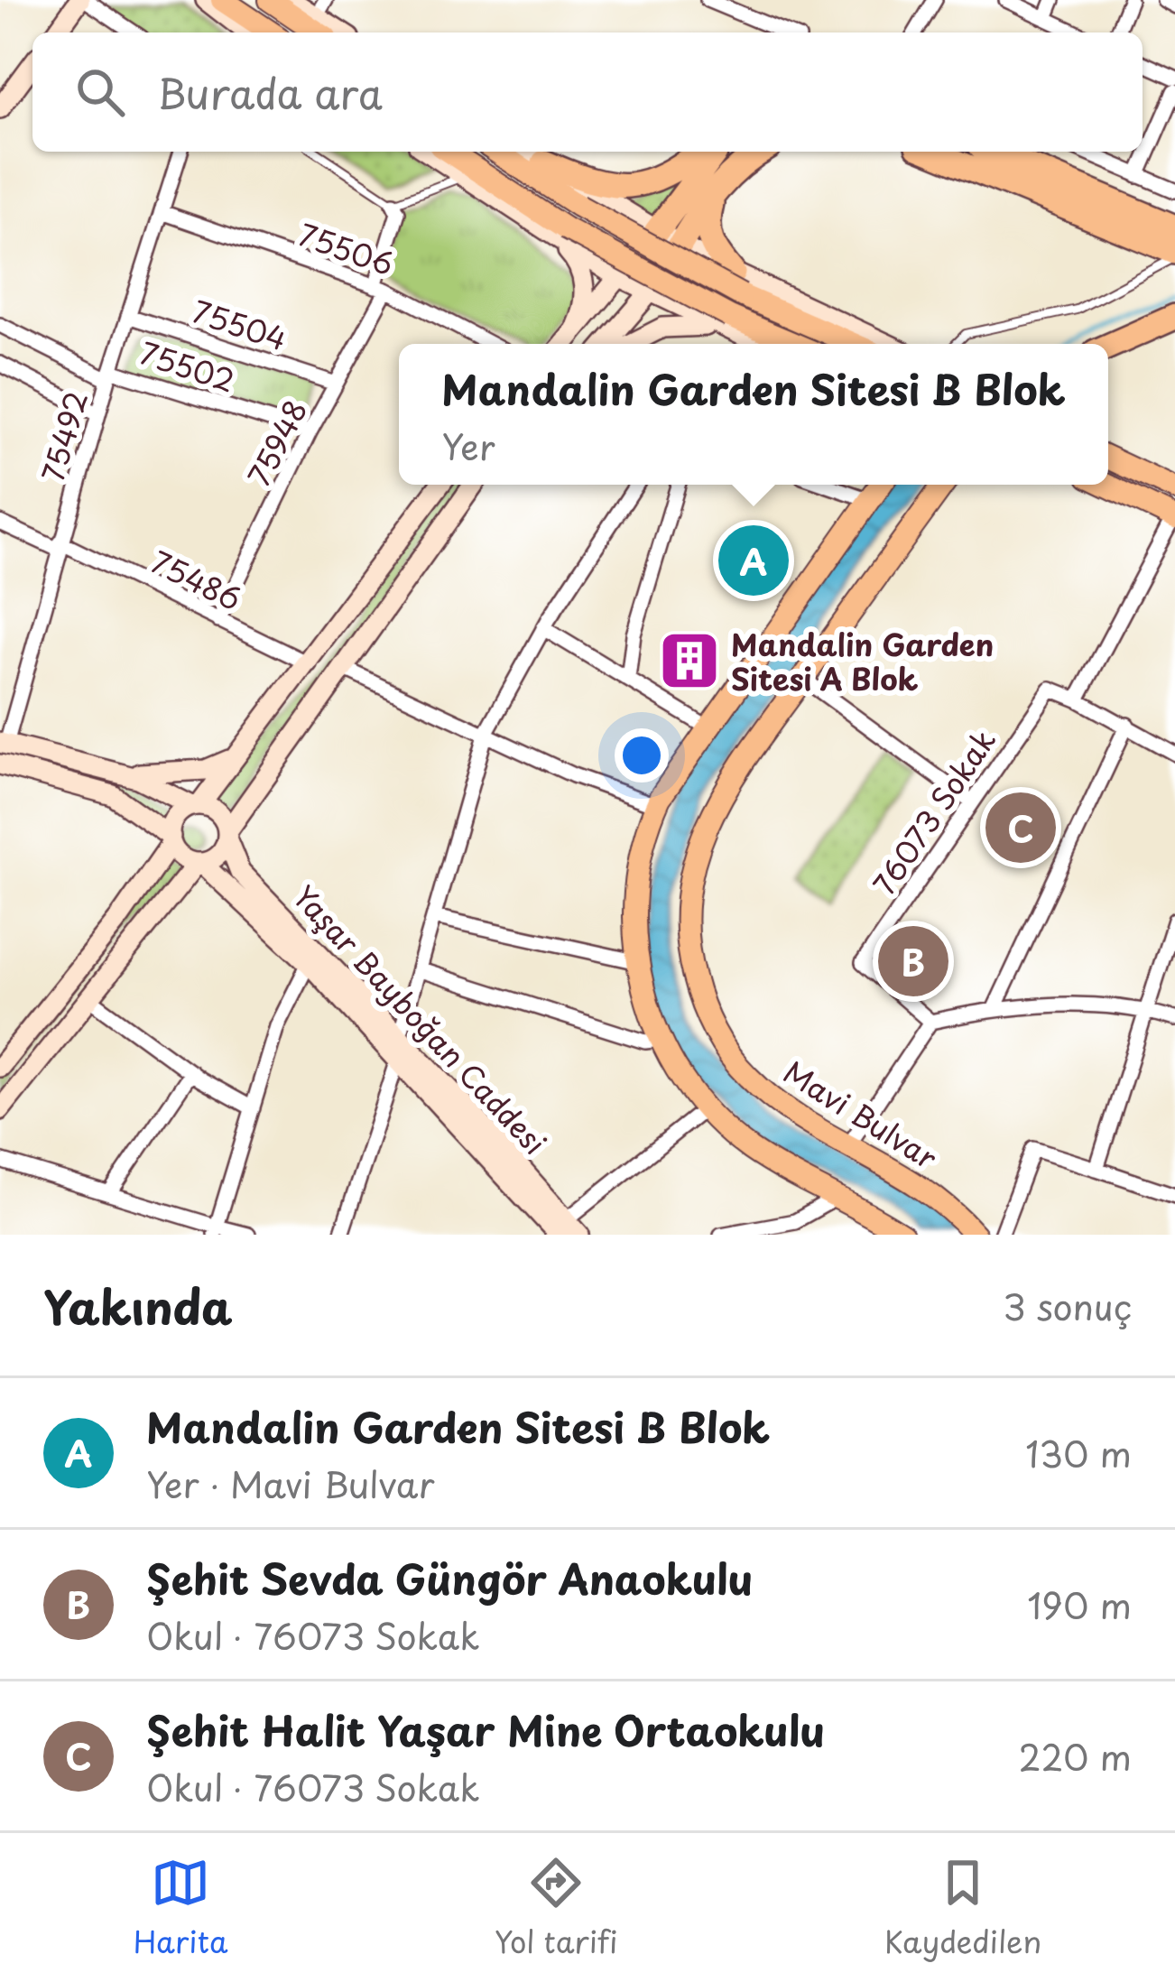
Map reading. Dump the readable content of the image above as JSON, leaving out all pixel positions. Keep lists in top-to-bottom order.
{
  "streets": {
    "main road": ["Yaşar Bayboğan Caddesi", "Mavi Bulvar"],
    "street": [
      "75506",
      "75504",
      "75502",
      "75492",
      "75948",
      "75486",
      "76073 Sokak"
    ]
  },
  "crossings": [
    ["75506", "75492"],
    ["75506", "75948"],
    ["75504", "75492"],
    ["75504", "75948"],
    ["75502", "75492"],
    ["75502", "75948"],
    ["75492", "75486"],
    ["75948", "75486"]
  ],
  "places": {
    "building": ["Mandalin Garden Sitesi A Blok"]
  },
  "page": {
    "search": "Burada ara",
    "popup": ["Mandalin Garden Sitesi B Blok", "Yer"],
    "pins": ["A", "C", "B"],
    "heading": ["Yakında", "3 sonuç"],
    "list": [
      {
        "mark": "A",
        "name": "Mandalin Garden Sitesi B Blok",
        "note": "Yer · Mavi Bulvar",
        "value": "130 m"
      },
      {
        "mark": "B",
        "name": "Şehit Sevda Güngör Anaokulu",
        "note": "Okul · 76073 Sokak",
        "value": "190 m"
      },
      {
        "mark": "C",
        "name": "Şehit Halit Yaşar Mine Ortaokulu",
        "note": "Okul · 76073 Sokak",
        "value": "220 m"
      }
    ],
    "nav": ["Harita", "Yol tarifi", "Kaydedilen"]
  }
}
